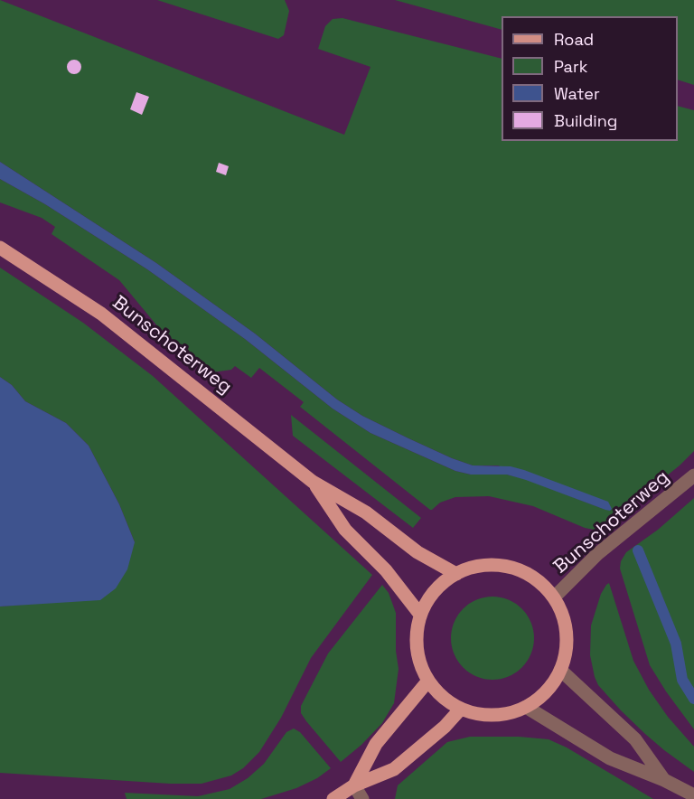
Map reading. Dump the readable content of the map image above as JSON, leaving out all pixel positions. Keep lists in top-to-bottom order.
{
  "streets": {
    "main road": ["Bunschoterweg"]
  },
  "legend": [
    "Road",
    "Park",
    "Water",
    "Building"
  ]
}
